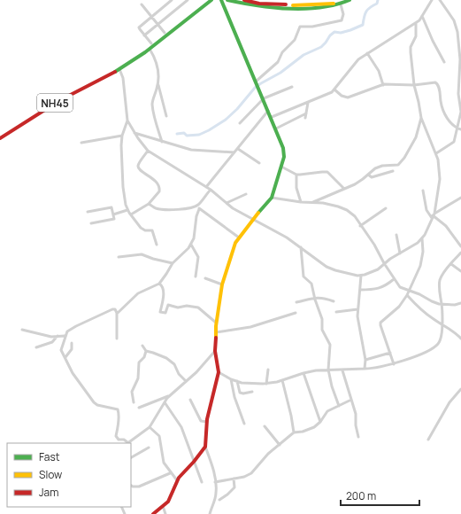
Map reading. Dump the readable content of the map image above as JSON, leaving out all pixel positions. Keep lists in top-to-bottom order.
{
  "streets": {
    "main road": ["NH45"]
  },
  "legend": ["Fast", "Slow", "Jam"],
  "scale_bar": "200 m"
}
